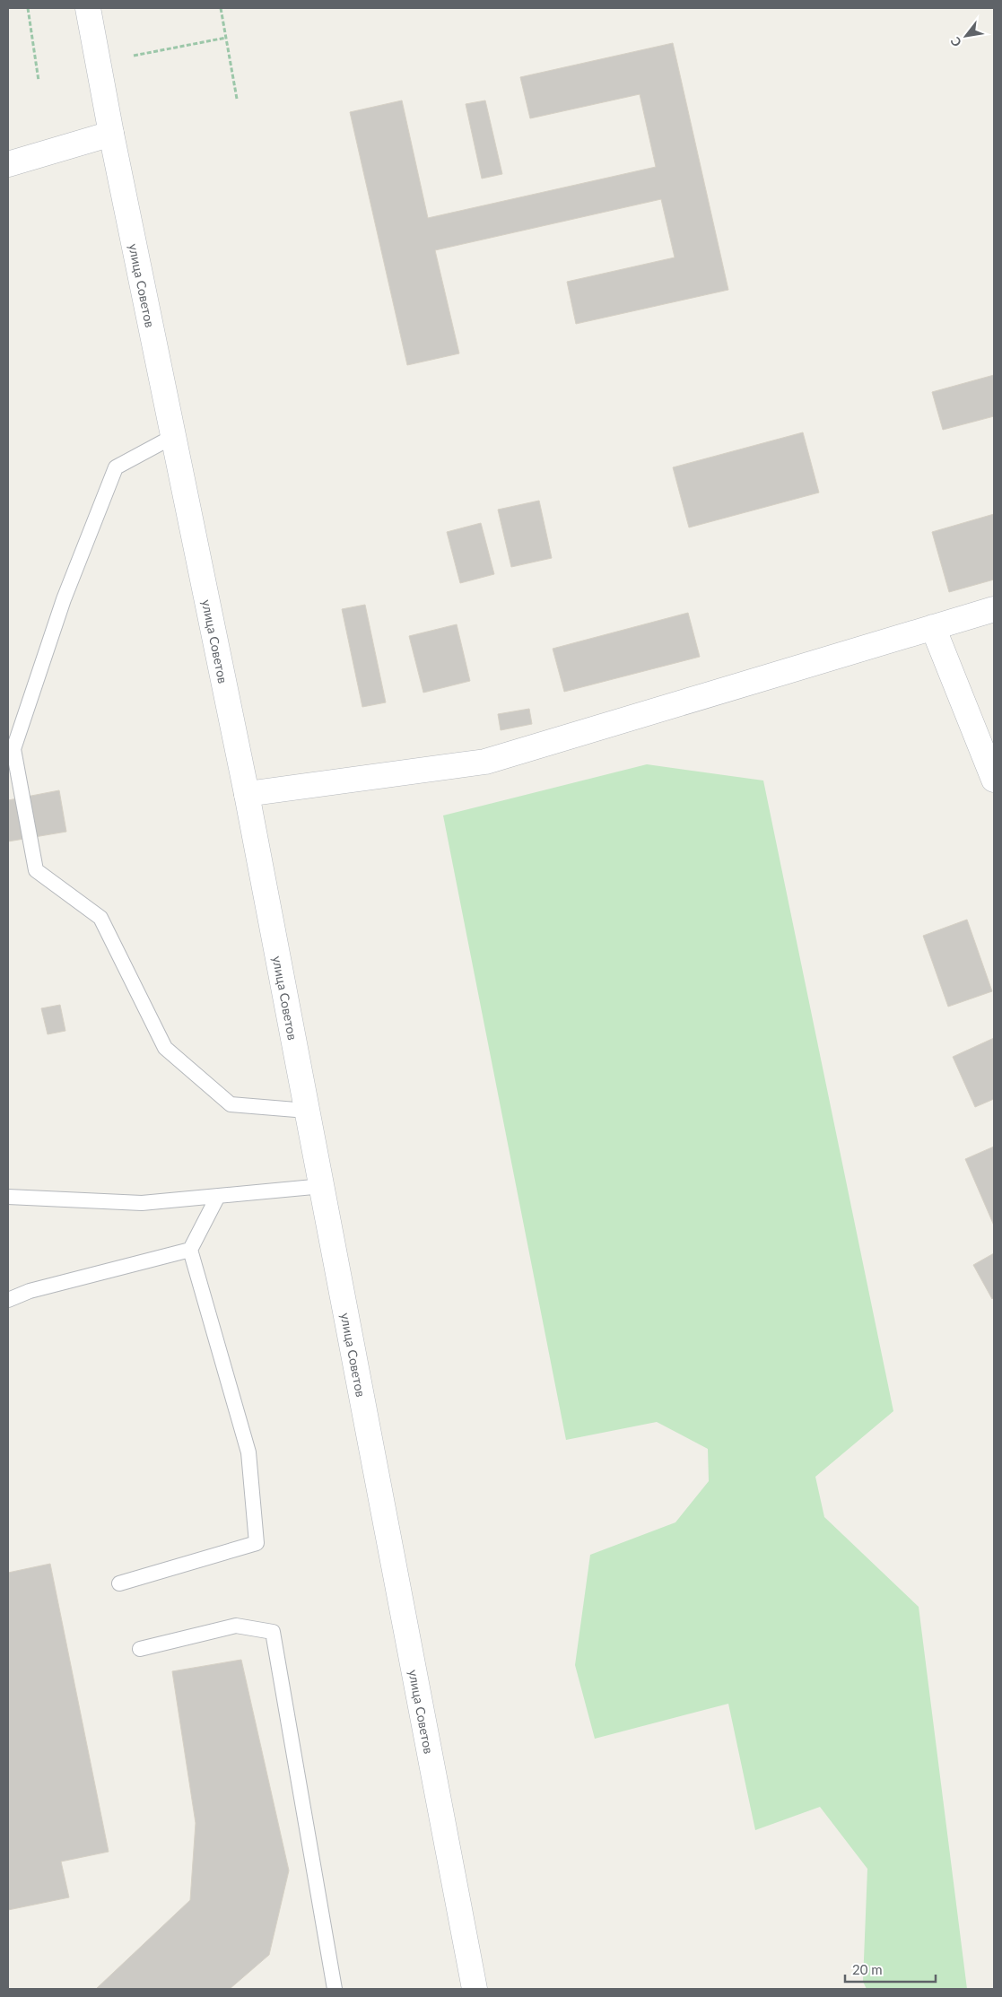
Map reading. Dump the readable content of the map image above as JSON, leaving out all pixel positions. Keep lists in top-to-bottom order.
{
  "streets": {
    "main road": ["улица Советов"]
  },
  "scale_bar": "20 m",
  "north": "bottom left"
}
